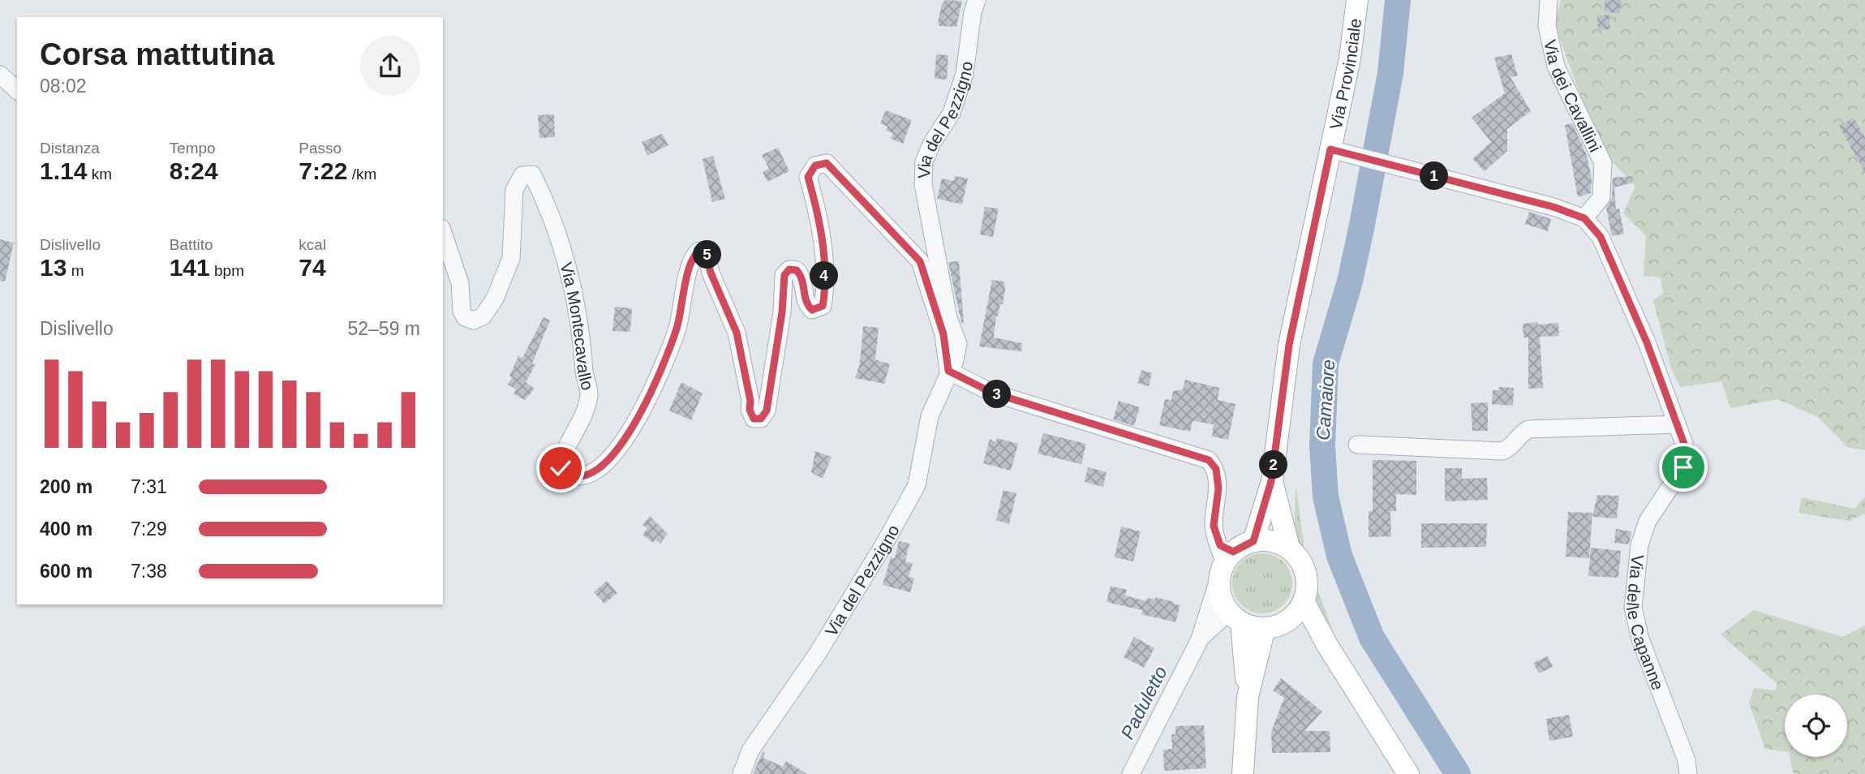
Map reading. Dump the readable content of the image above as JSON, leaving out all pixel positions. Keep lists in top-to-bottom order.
{
  "streets": {
    "main road": ["Via Provinciale"],
    "street": [
      "Via dei Cavallini",
      "Via del Pezzigno",
      "Via Montecavallo",
      "Via delle Capanne"
    ]
  },
  "crossings": [
    ["Via dei Cavallini", "Via delle Capanne"],
    ["Via del Pezzigno", "Via Montecavallo"]
  ],
  "water": ["Camaiore", "Paduletto"],
  "page": {
    "heading": ["Corsa mattutina", "08:02"],
    "stats": [
      ["Distanza", "1.14 km"],
      ["Tempo", "8:24"],
      ["Passo", "7:22 /km"],
      ["Dislivello", "13 m"],
      ["Battito", "141 bpm"],
      ["kcal", "74"]
    ],
    "pins": [
      "1",
      "5",
      "4",
      "3",
      "2"
    ],
    "chart": ["Dislivello", "52–59 m"],
    "list": [
      {
        "name": "200 m",
        "note": "7:31"
      },
      {
        "name": "400 m",
        "note": "7:29"
      },
      {
        "name": "600 m",
        "note": "7:38"
      }
    ]
  }
}
